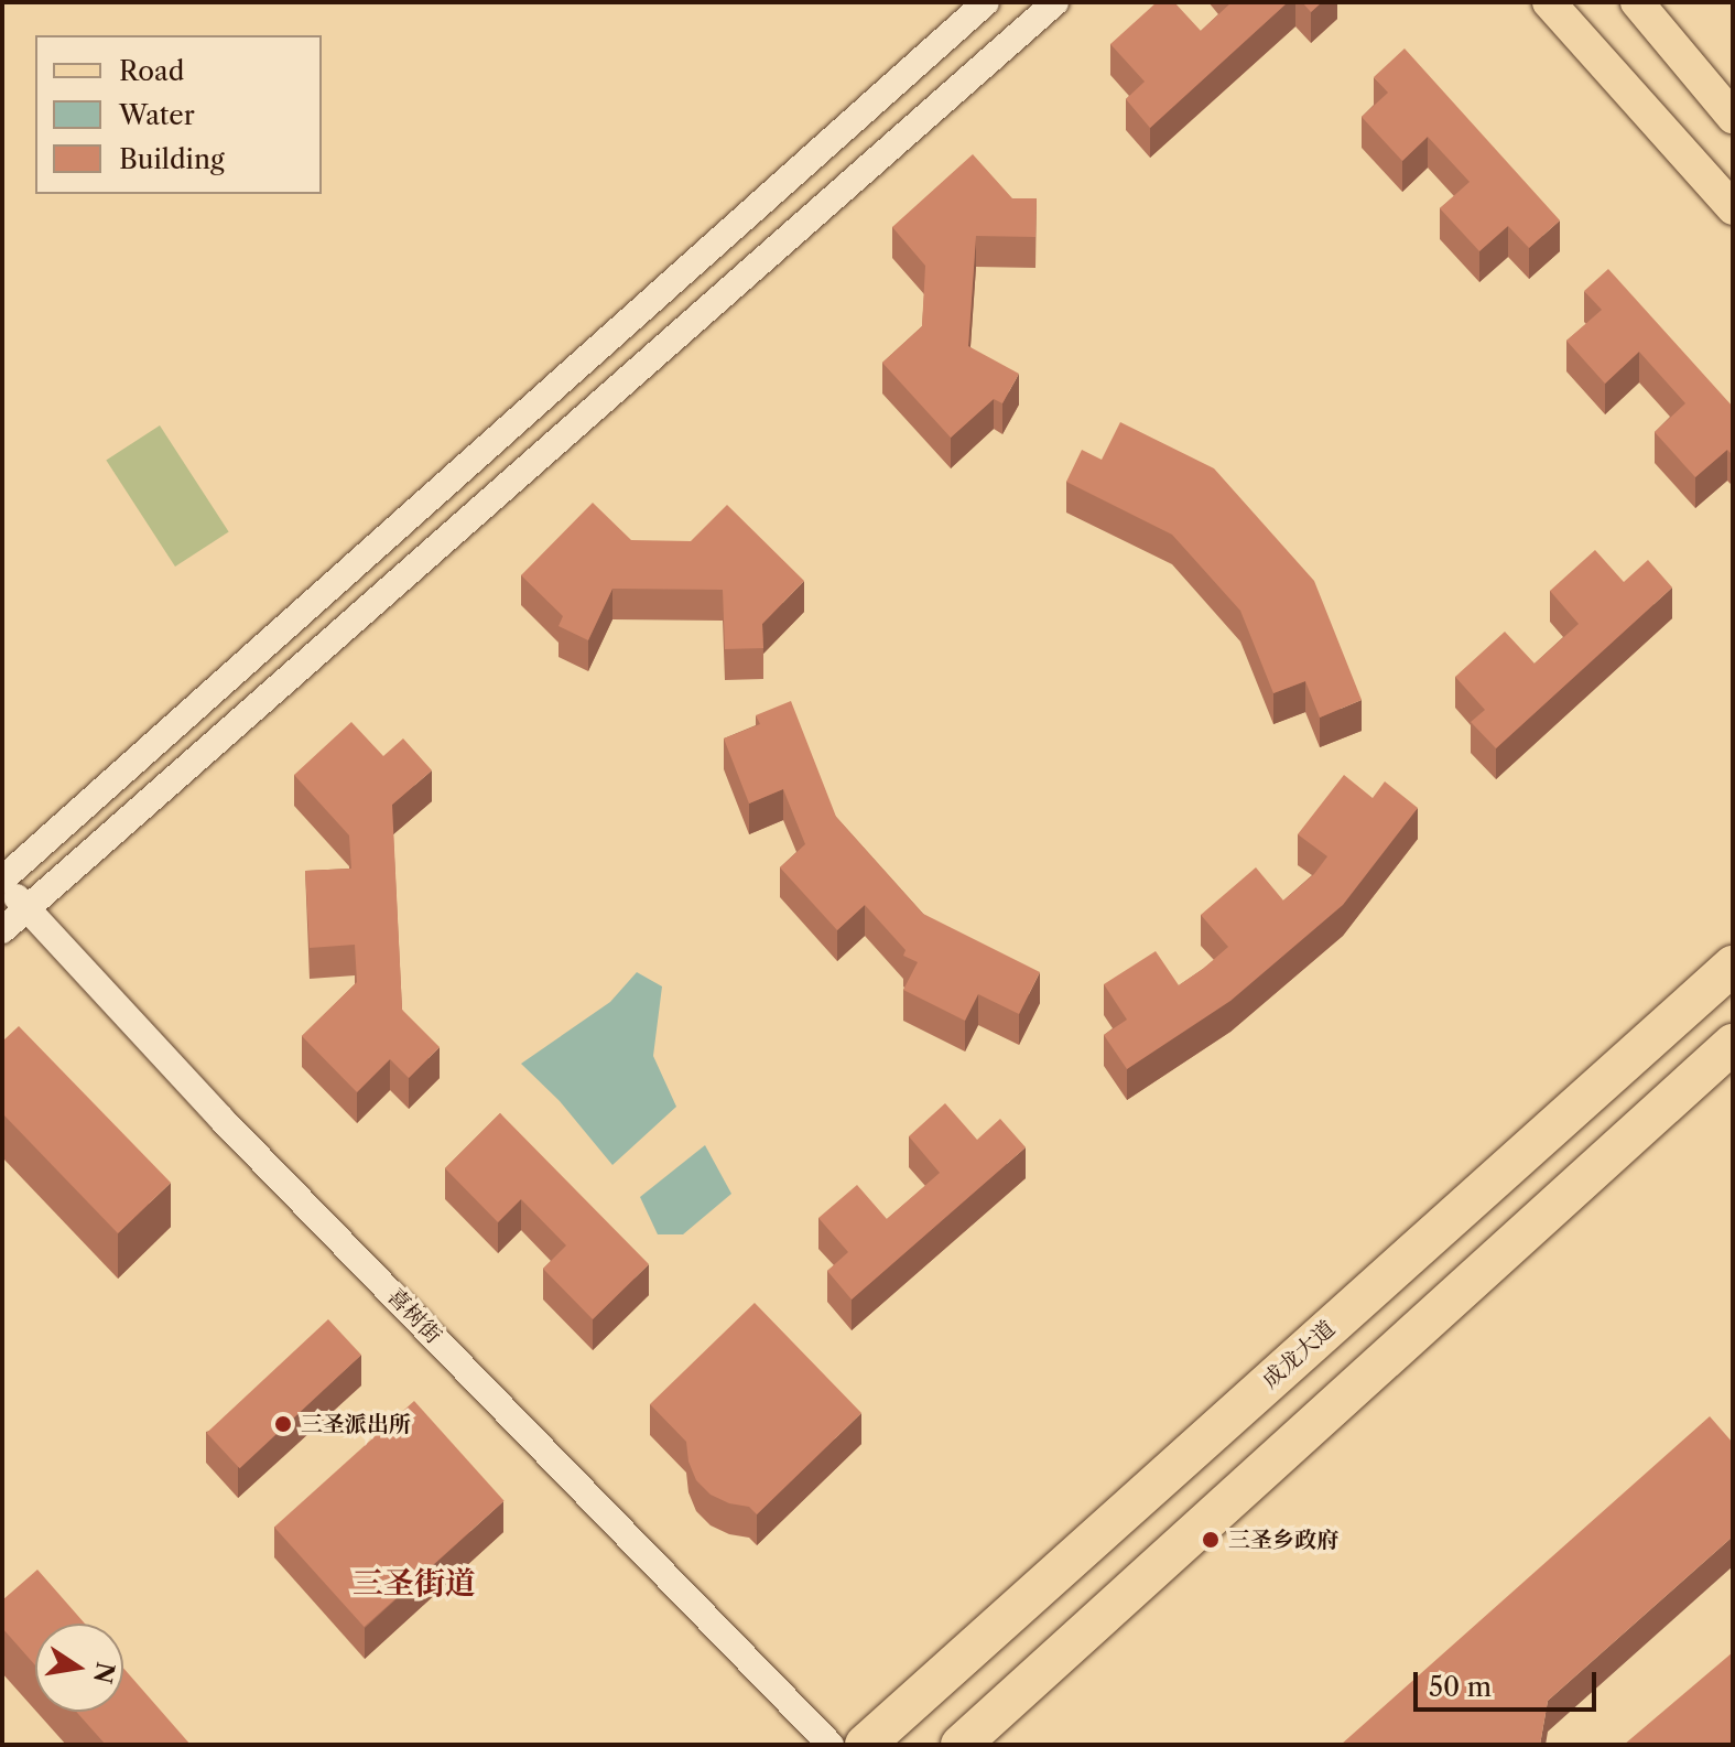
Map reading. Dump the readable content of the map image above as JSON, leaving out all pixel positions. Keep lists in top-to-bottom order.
{
  "streets": {
    "highway": ["成龙大道"],
    "street": ["喜树街"]
  },
  "districts": ["三圣街道"],
  "places": ["三圣派出所", "三圣乡政府"],
  "legend": ["Road", "Water", "Building"],
  "scale_bar": "50 m",
  "north": "right"
}
